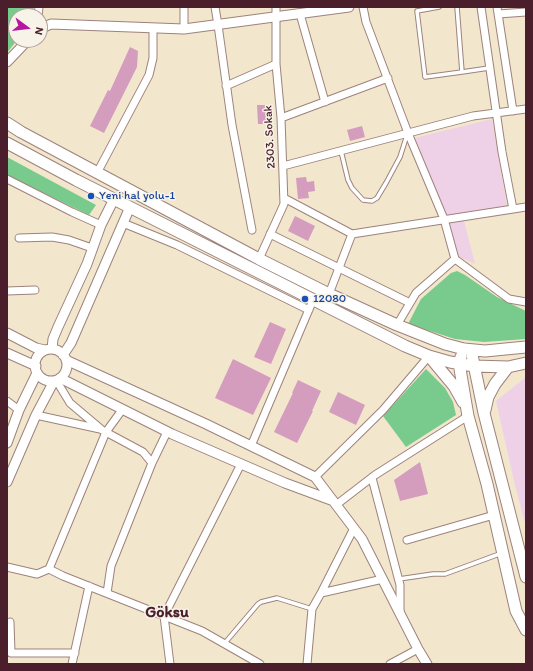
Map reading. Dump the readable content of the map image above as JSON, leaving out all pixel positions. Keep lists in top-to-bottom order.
{
  "streets": {
    "street": ["2303. Sokak"]
  },
  "districts": ["Göksu"],
  "places": ["Yeni hal yolu-1", "12080"],
  "north": "right"
}
